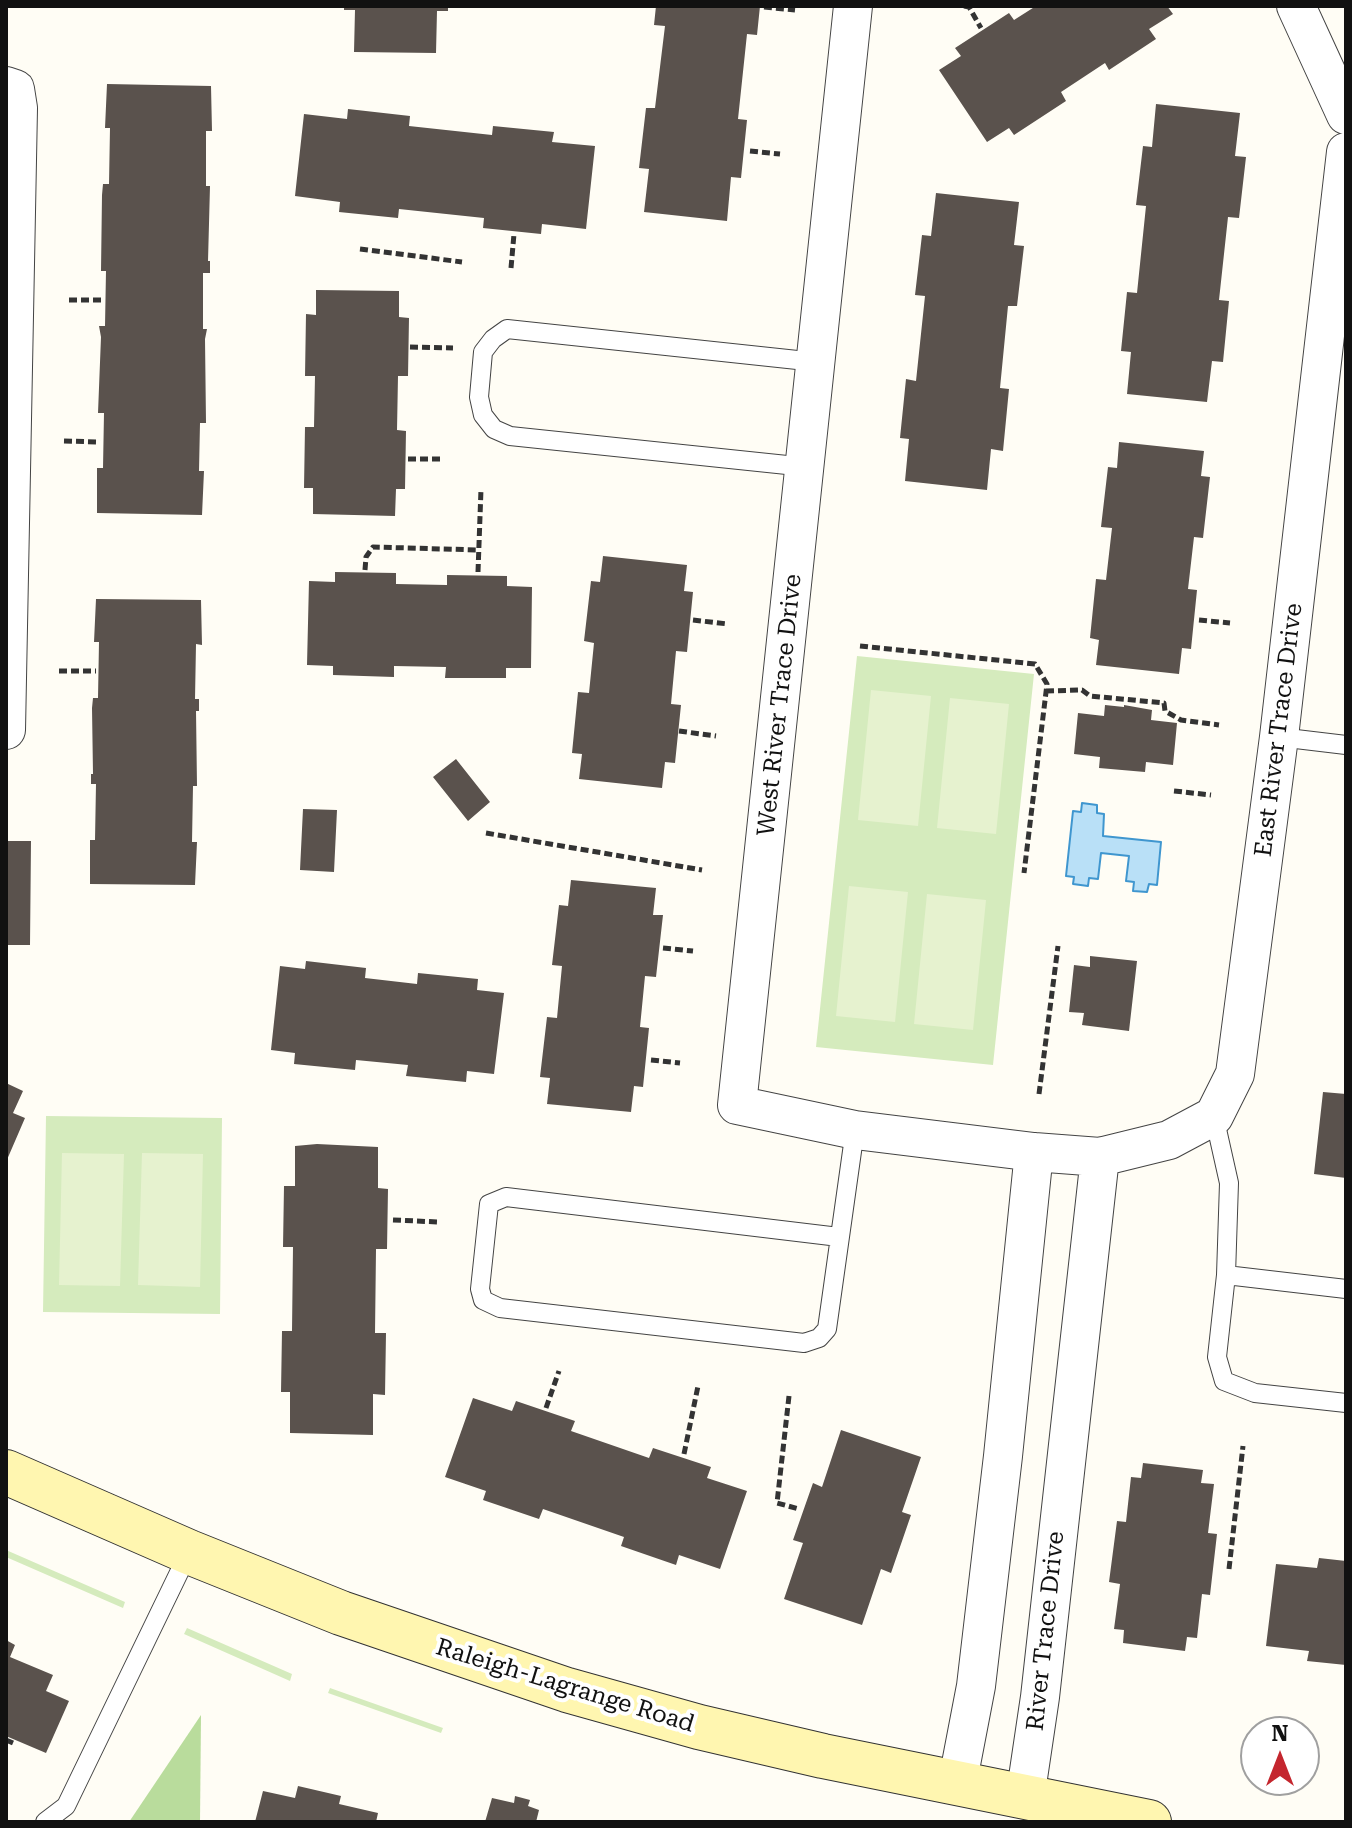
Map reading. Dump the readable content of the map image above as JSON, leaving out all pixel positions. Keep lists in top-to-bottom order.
{
  "streets": {
    "main road": ["Raleigh-Lagrange Road"],
    "street": ["West River Trace Drive", "East River Trace Drive", "River Trace Drive"]
  },
  "crossings": [
    ["River Trace Drive", "Raleigh-Lagrange Road"]
  ],
  "north": "top"
}
